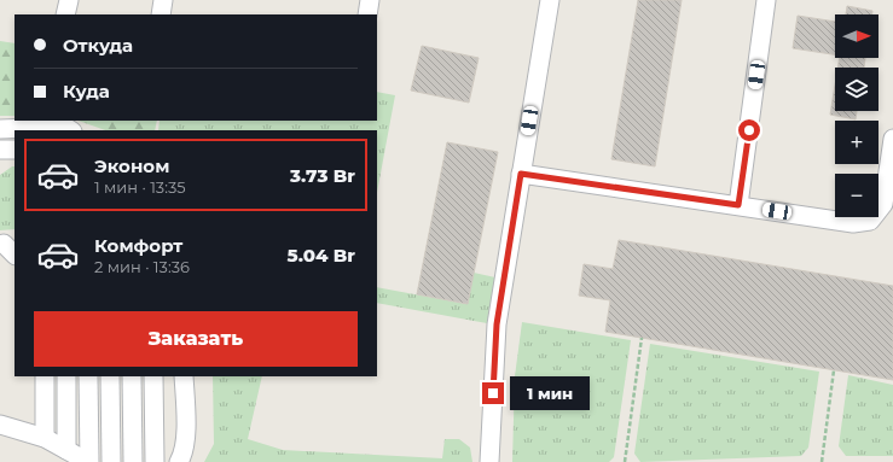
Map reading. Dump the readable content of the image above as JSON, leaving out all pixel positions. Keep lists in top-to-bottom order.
{
  "north": "right",
  "page": {
    "map_buttons": ["+", "−"],
    "banner": ["Откуда", "Куда"],
    "list": [
      {
        "name": "Эконом",
        "note": "1 мин · 13:35",
        "value": "3.73 Br"
      },
      {
        "name": "Комфорт",
        "note": "2 мин · 13:36",
        "value": "5.04 Br"
      }
    ],
    "buttons": "Заказать",
    "bubble": "1 мин"
  }
}
